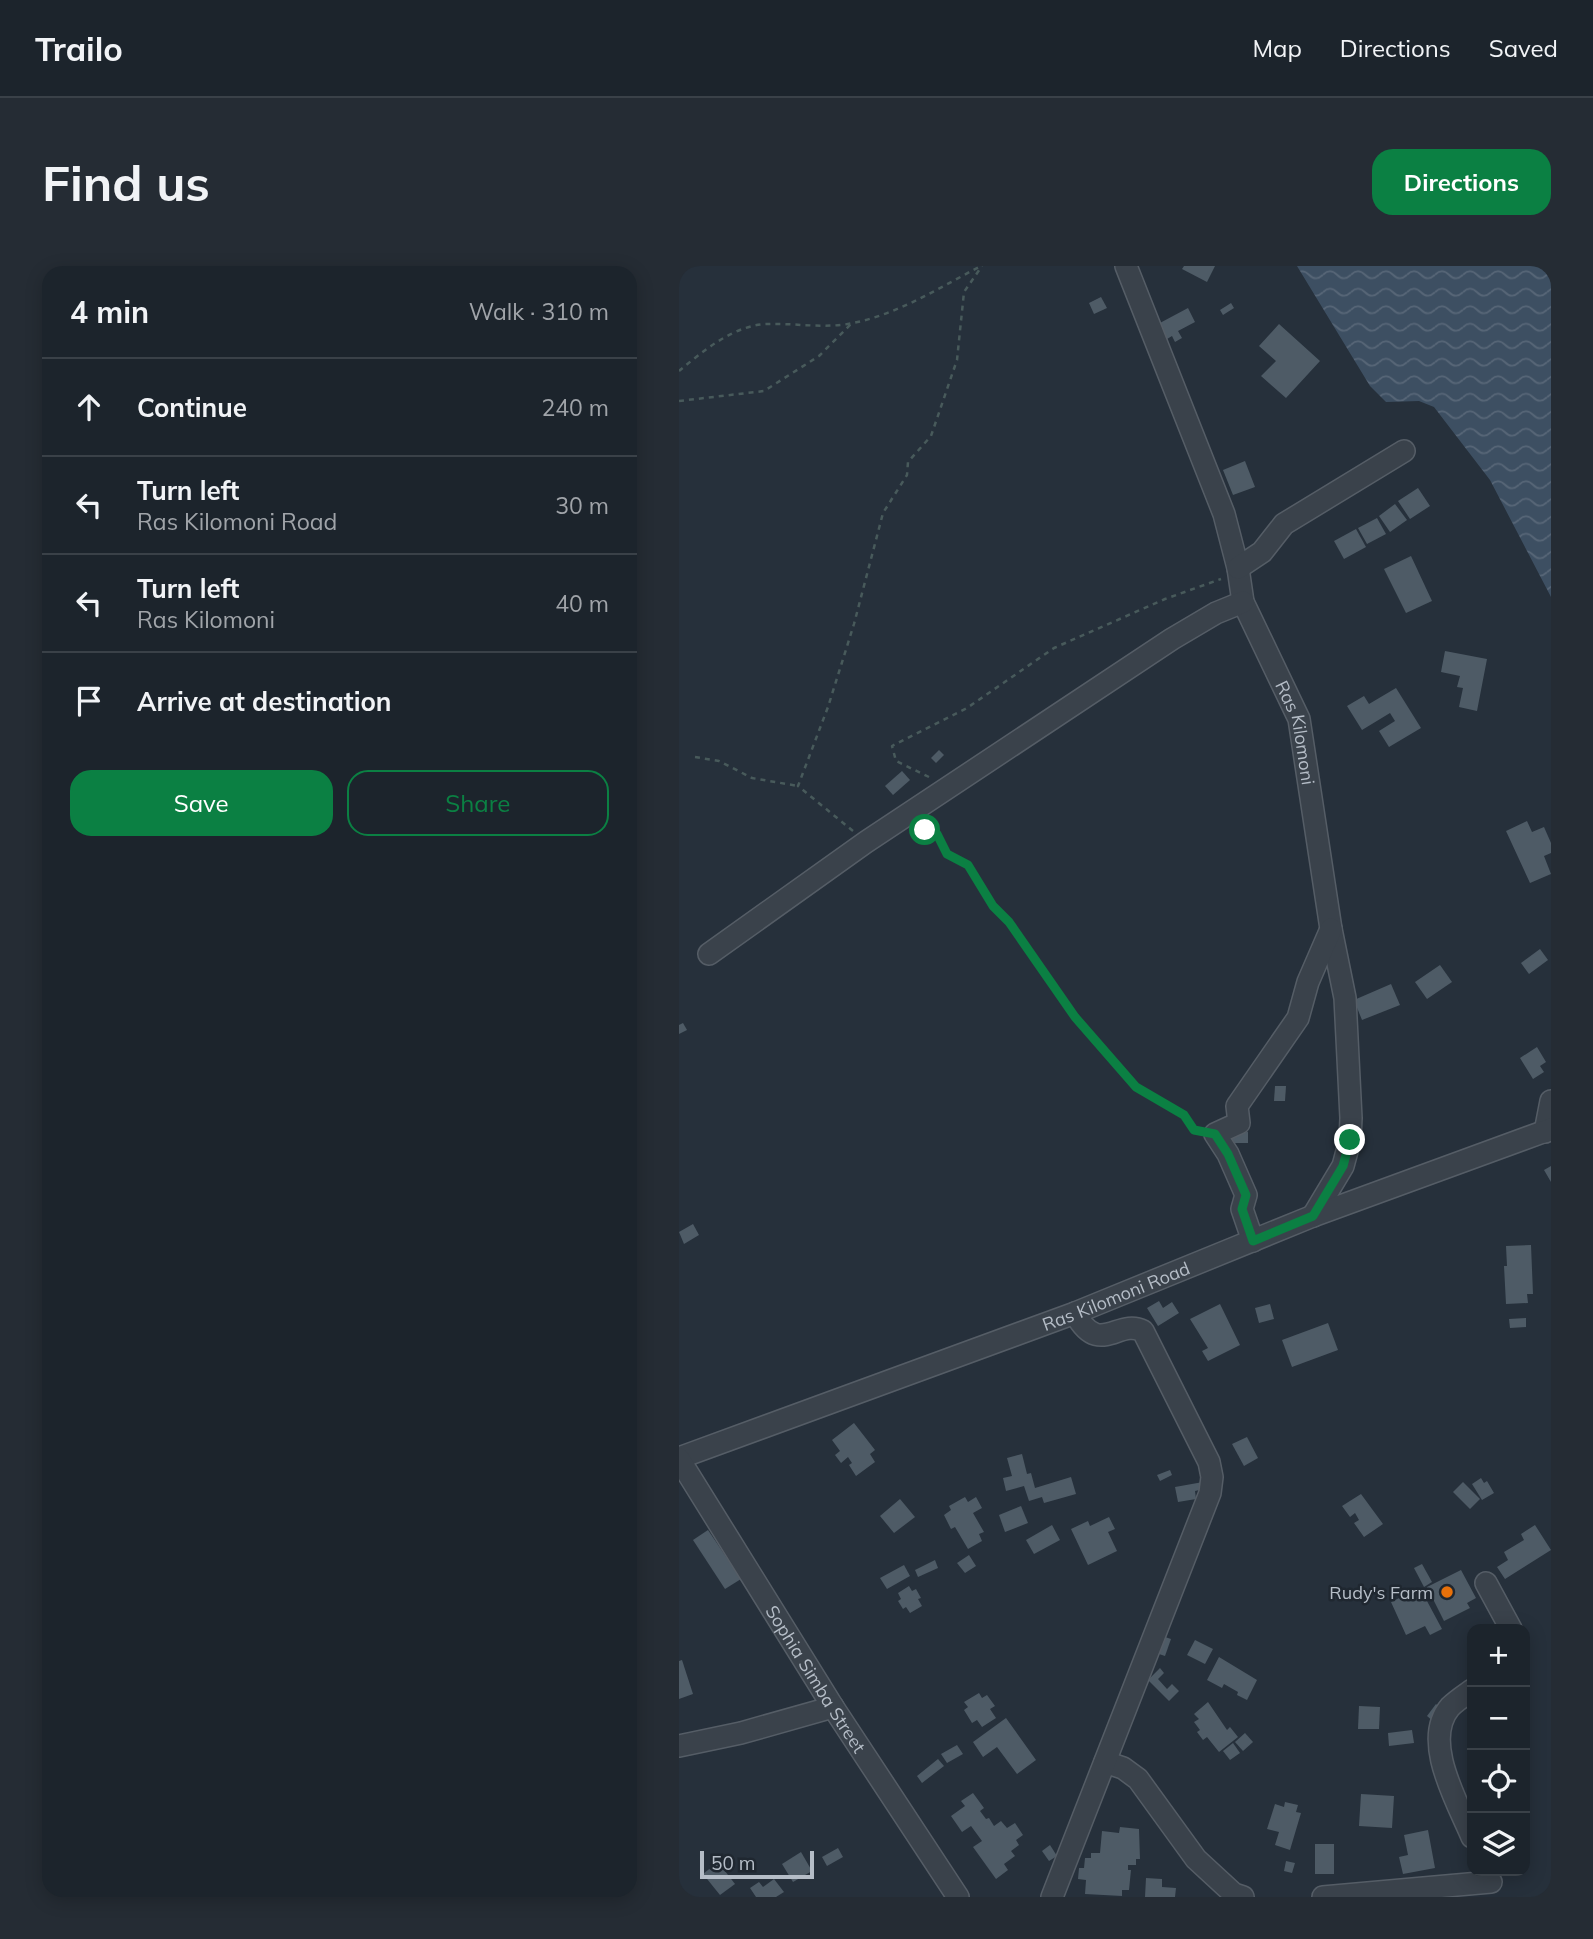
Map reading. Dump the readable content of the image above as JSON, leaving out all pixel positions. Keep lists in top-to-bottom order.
{
  "streets": {
    "street": ["Ras Kilomoni", "Ras Kilomoni Road", "Sophia Simba Street"]
  },
  "crossings": [
    ["Ras Kilomoni", "Ras Kilomoni Road"],
    ["Ras Kilomoni Road", "Sophia Simba Street"]
  ],
  "places": ["Rudy's Farm"],
  "scale_bar": "50 m",
  "page": {
    "header": "Trailo",
    "nav": ["Map", "Directions", "Saved"],
    "buttons": [
      "Directions",
      ["Save", "Share"]
    ],
    "title": "Find us",
    "heading": ["4 min", "Walk · 310 m"],
    "list": [
      ["Continue", "240 m"],
      ["Turn left", "Ras Kilomoni Road", "30 m"],
      ["Turn left", "Ras Kilomoni", "40 m"],
      "Arrive at destination"
    ],
    "map_buttons": ["+", "−"],
    "scale": "50 m"
  }
}
